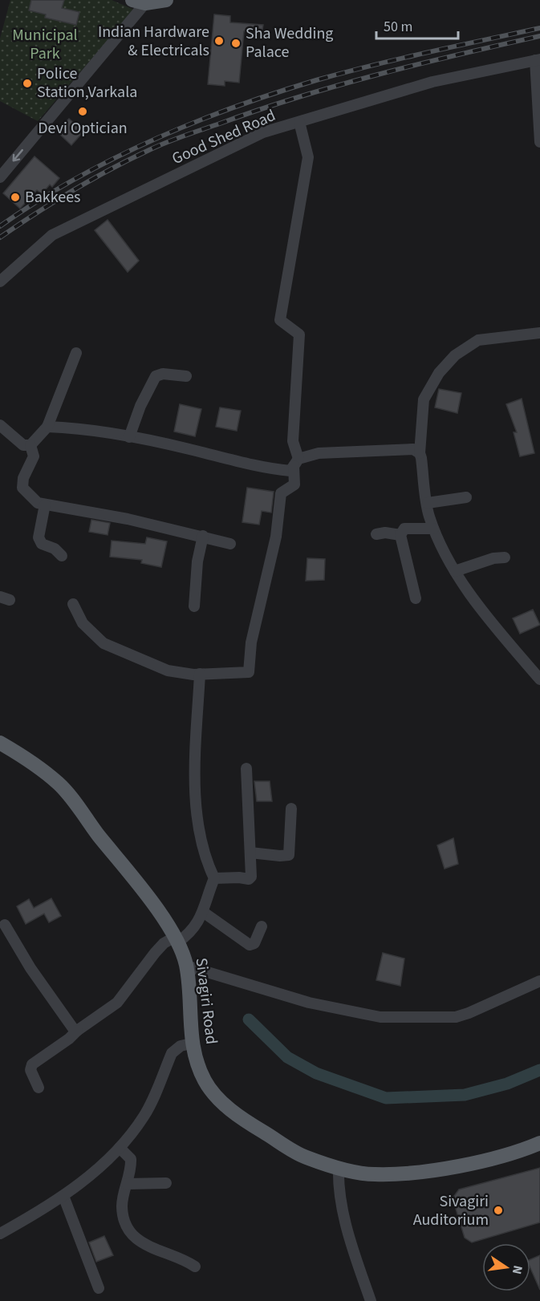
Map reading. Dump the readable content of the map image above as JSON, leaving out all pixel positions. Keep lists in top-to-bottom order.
{
  "streets": {
    "main road": ["Sivagiri Road"],
    "street": ["Good Shed Road"]
  },
  "parks": ["Municipal Park"],
  "places": [
    "Indian Hardware & Electricals",
    "Sha Wedding Palace",
    "Police Station,Varkala",
    "Devi Optician",
    "Bakkees",
    "Sivagiri Auditorium"
  ],
  "scale_bar": "50 m",
  "north": "right"
}
